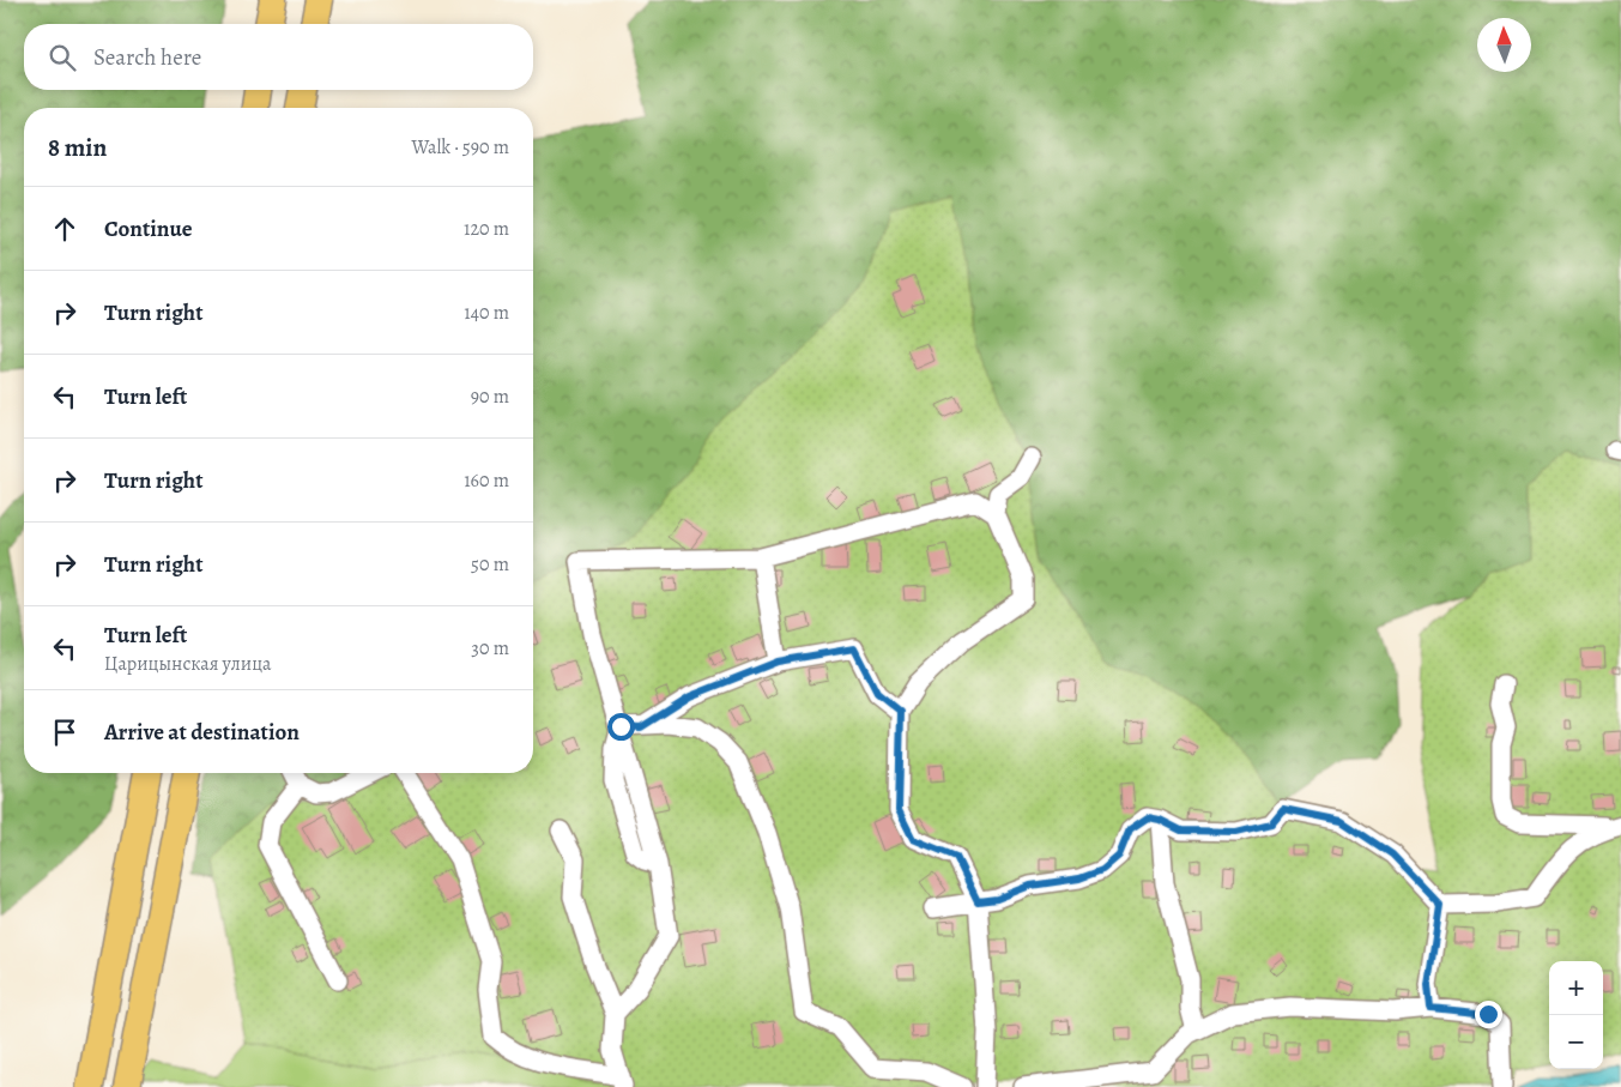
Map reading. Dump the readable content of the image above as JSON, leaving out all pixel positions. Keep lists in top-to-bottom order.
{
  "north": "top",
  "page": {
    "search": "Search here",
    "heading": ["8 min", "Walk · 590 m"],
    "list": [
      ["Continue", "120 m"],
      ["Turn right", "140 m"],
      ["Turn left", "90 m"],
      ["Turn right", "160 m"],
      ["Turn right", "50 m"],
      ["Turn left", "Царицынская улица", "30 m"],
      "Arrive at destination"
    ],
    "map_buttons": ["+", "−"]
  }
}
